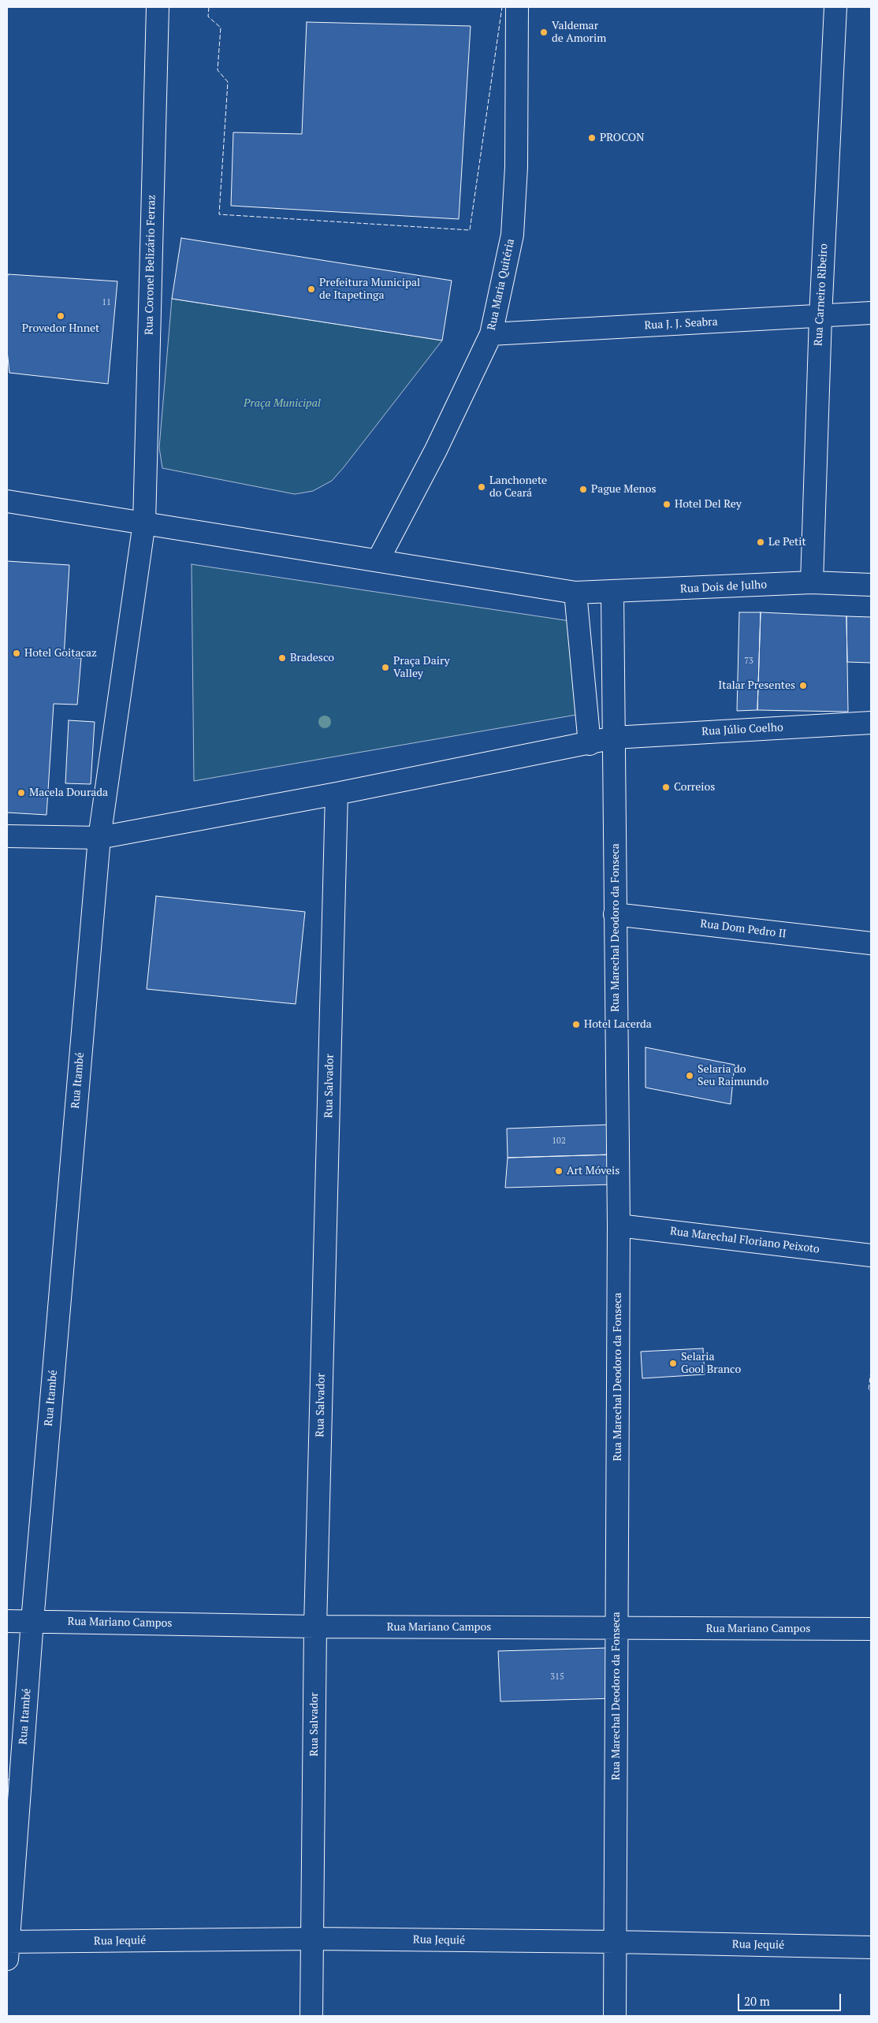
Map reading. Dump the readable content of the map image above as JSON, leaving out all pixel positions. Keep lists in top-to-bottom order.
{
  "streets": {
    "street": [
      "Rua Coronel Belizário Ferraz",
      "Rua Maria Quitéria",
      "Rua Carneiro Ribeiro",
      "Rua J. J. Seabra",
      "Rua Dois de Julho",
      "Rua Júlio Coelho",
      "Rua Marechal Deodoro da Fonseca",
      "Rua Dom Pedro II",
      "Rua Itambé",
      "Rua Salvador",
      "Rua Marechal Floriano Peixoto",
      "Rua Mariano Campos",
      "Rua Jequié"
    ]
  },
  "crossings": [
    ["Rua Maria Quitéria", "Rua J. J. Seabra"],
    ["Rua Carneiro Ribeiro", "Rua J. J. Seabra"],
    ["Rua Carneiro Ribeiro", "Rua Dois de Julho"],
    ["Rua Júlio Coelho", "Rua Marechal Deodoro da Fonseca"],
    ["Rua Marechal Deodoro da Fonseca", "Rua Dom Pedro II"],
    ["Rua Marechal Deodoro da Fonseca", "Rua Marechal Floriano Peixoto"],
    ["Rua Marechal Deodoro da Fonseca", "Rua Mariano Campos"],
    ["Rua Marechal Deodoro da Fonseca", "Rua Jequié"],
    ["Rua Itambé", "Rua Mariano Campos"],
    ["Rua Itambé", "Rua Jequié"],
    ["Rua Salvador", "Rua Mariano Campos"],
    ["Rua Salvador", "Rua Jequié"]
  ],
  "parks": ["Praça Municipal"],
  "places": [
    "Valdemar de Amorim",
    "PROCON",
    "Prefeitura Municipal de Itapetinga",
    "Provedor Hnnet",
    "Lanchonete do Ceará",
    "Pague Menos",
    "Hotel Del Rey",
    "Le Petit",
    "Hotel Goitacaz",
    "Bradesco",
    "Praça Dairy Valley",
    "Italar Presentes",
    "Correios",
    "Macela Dourada",
    "Hotel Lacerda",
    "Selaria do Seu Raimundo",
    "Art Móveis",
    "Selaria Gool Branco"
  ],
  "house_numbers": [
    "11",
    "73",
    "102",
    "315"
  ],
  "scale_bar": "20 m"
}
